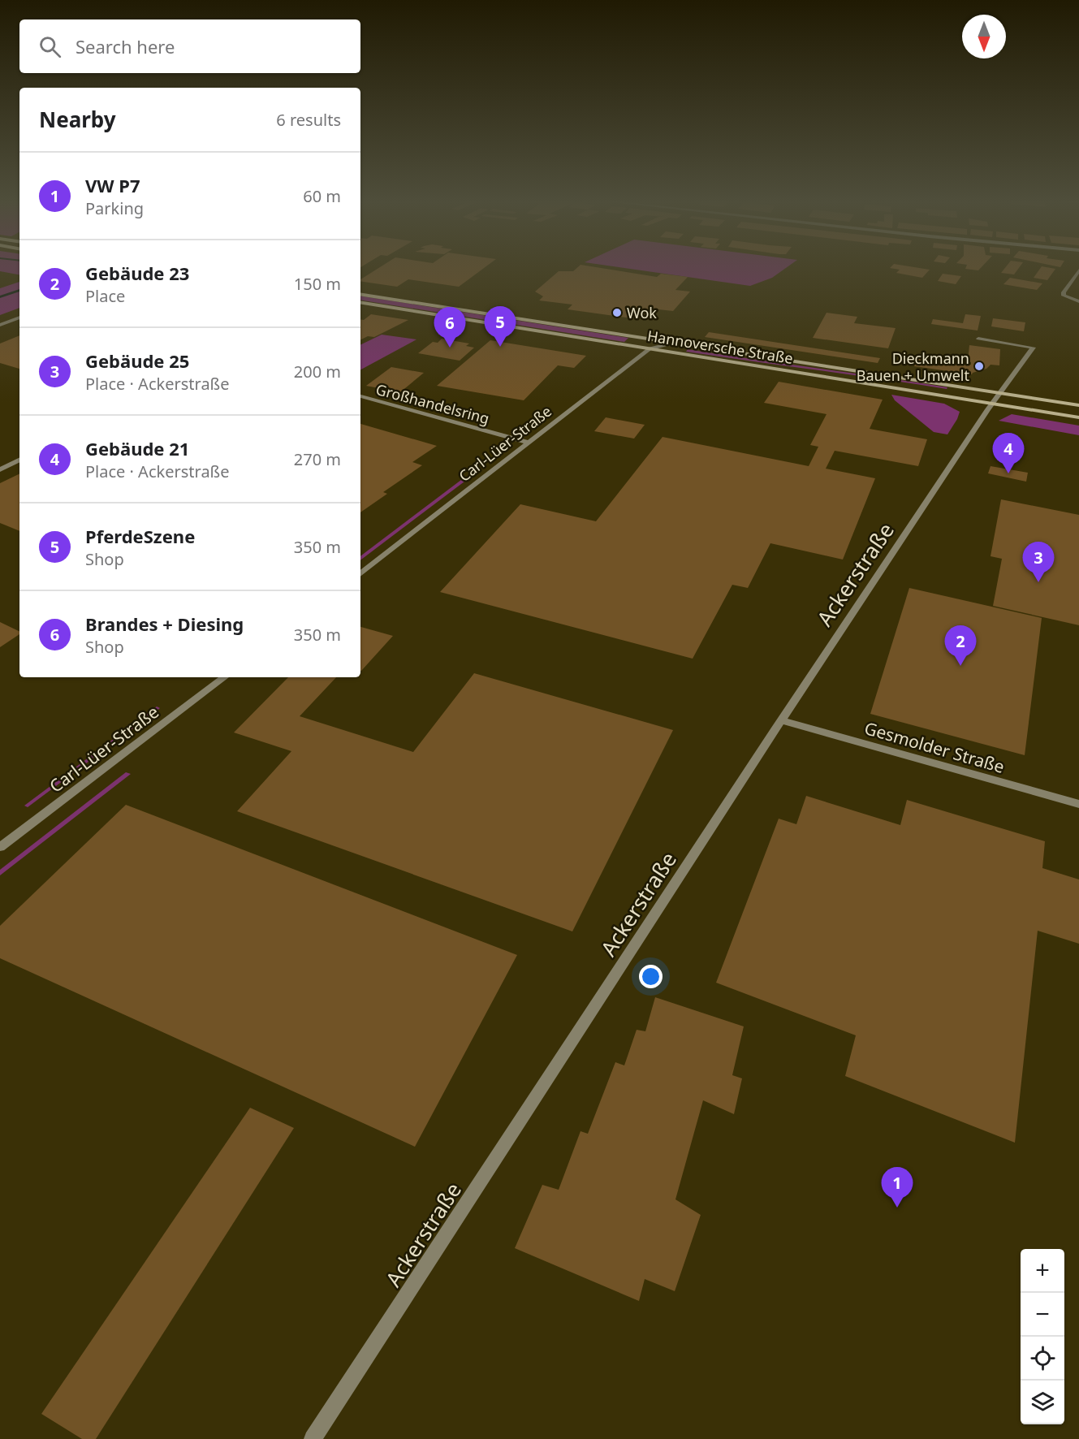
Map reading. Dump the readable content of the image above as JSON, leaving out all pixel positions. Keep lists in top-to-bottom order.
{
  "streets": {
    "main road": ["Hannoversche Straße"],
    "street": [
      "Großhandelsring",
      "Carl-Lüer-Straße",
      "Ackerstraße",
      "Gesmolder Straße"
    ]
  },
  "crossings": [
    ["Hannoversche Straße", "Carl-Lüer-Straße"],
    ["Hannoversche Straße", "Ackerstraße"],
    ["Großhandelsring", "Carl-Lüer-Straße"],
    ["Ackerstraße", "Gesmolder Straße"]
  ],
  "places": ["Wok", "Dieckmann Bauen + Umwelt"],
  "north": "bottom",
  "page": {
    "search": "Search here",
    "heading": ["Nearby", "6 results"],
    "list": [
      {
        "mark": "1",
        "name": "VW P7",
        "note": "Parking",
        "value": "60 m"
      },
      {
        "mark": "2",
        "name": "Gebäude 23",
        "note": "Place",
        "value": "150 m"
      },
      {
        "mark": "3",
        "name": "Gebäude 25",
        "note": "Place · Ackerstraße",
        "value": "200 m"
      },
      {
        "mark": "4",
        "name": "Gebäude 21",
        "note": "Place · Ackerstraße",
        "value": "270 m"
      },
      {
        "mark": "5",
        "name": "PferdeSzene",
        "note": "Shop",
        "value": "350 m"
      },
      {
        "mark": "6",
        "name": "Brandes + Diesing",
        "note": "Shop",
        "value": "350 m"
      }
    ],
    "pins": [
      "5",
      "6",
      "4",
      "3",
      "2",
      "1"
    ],
    "map_buttons": ["+", "−"]
  }
}
